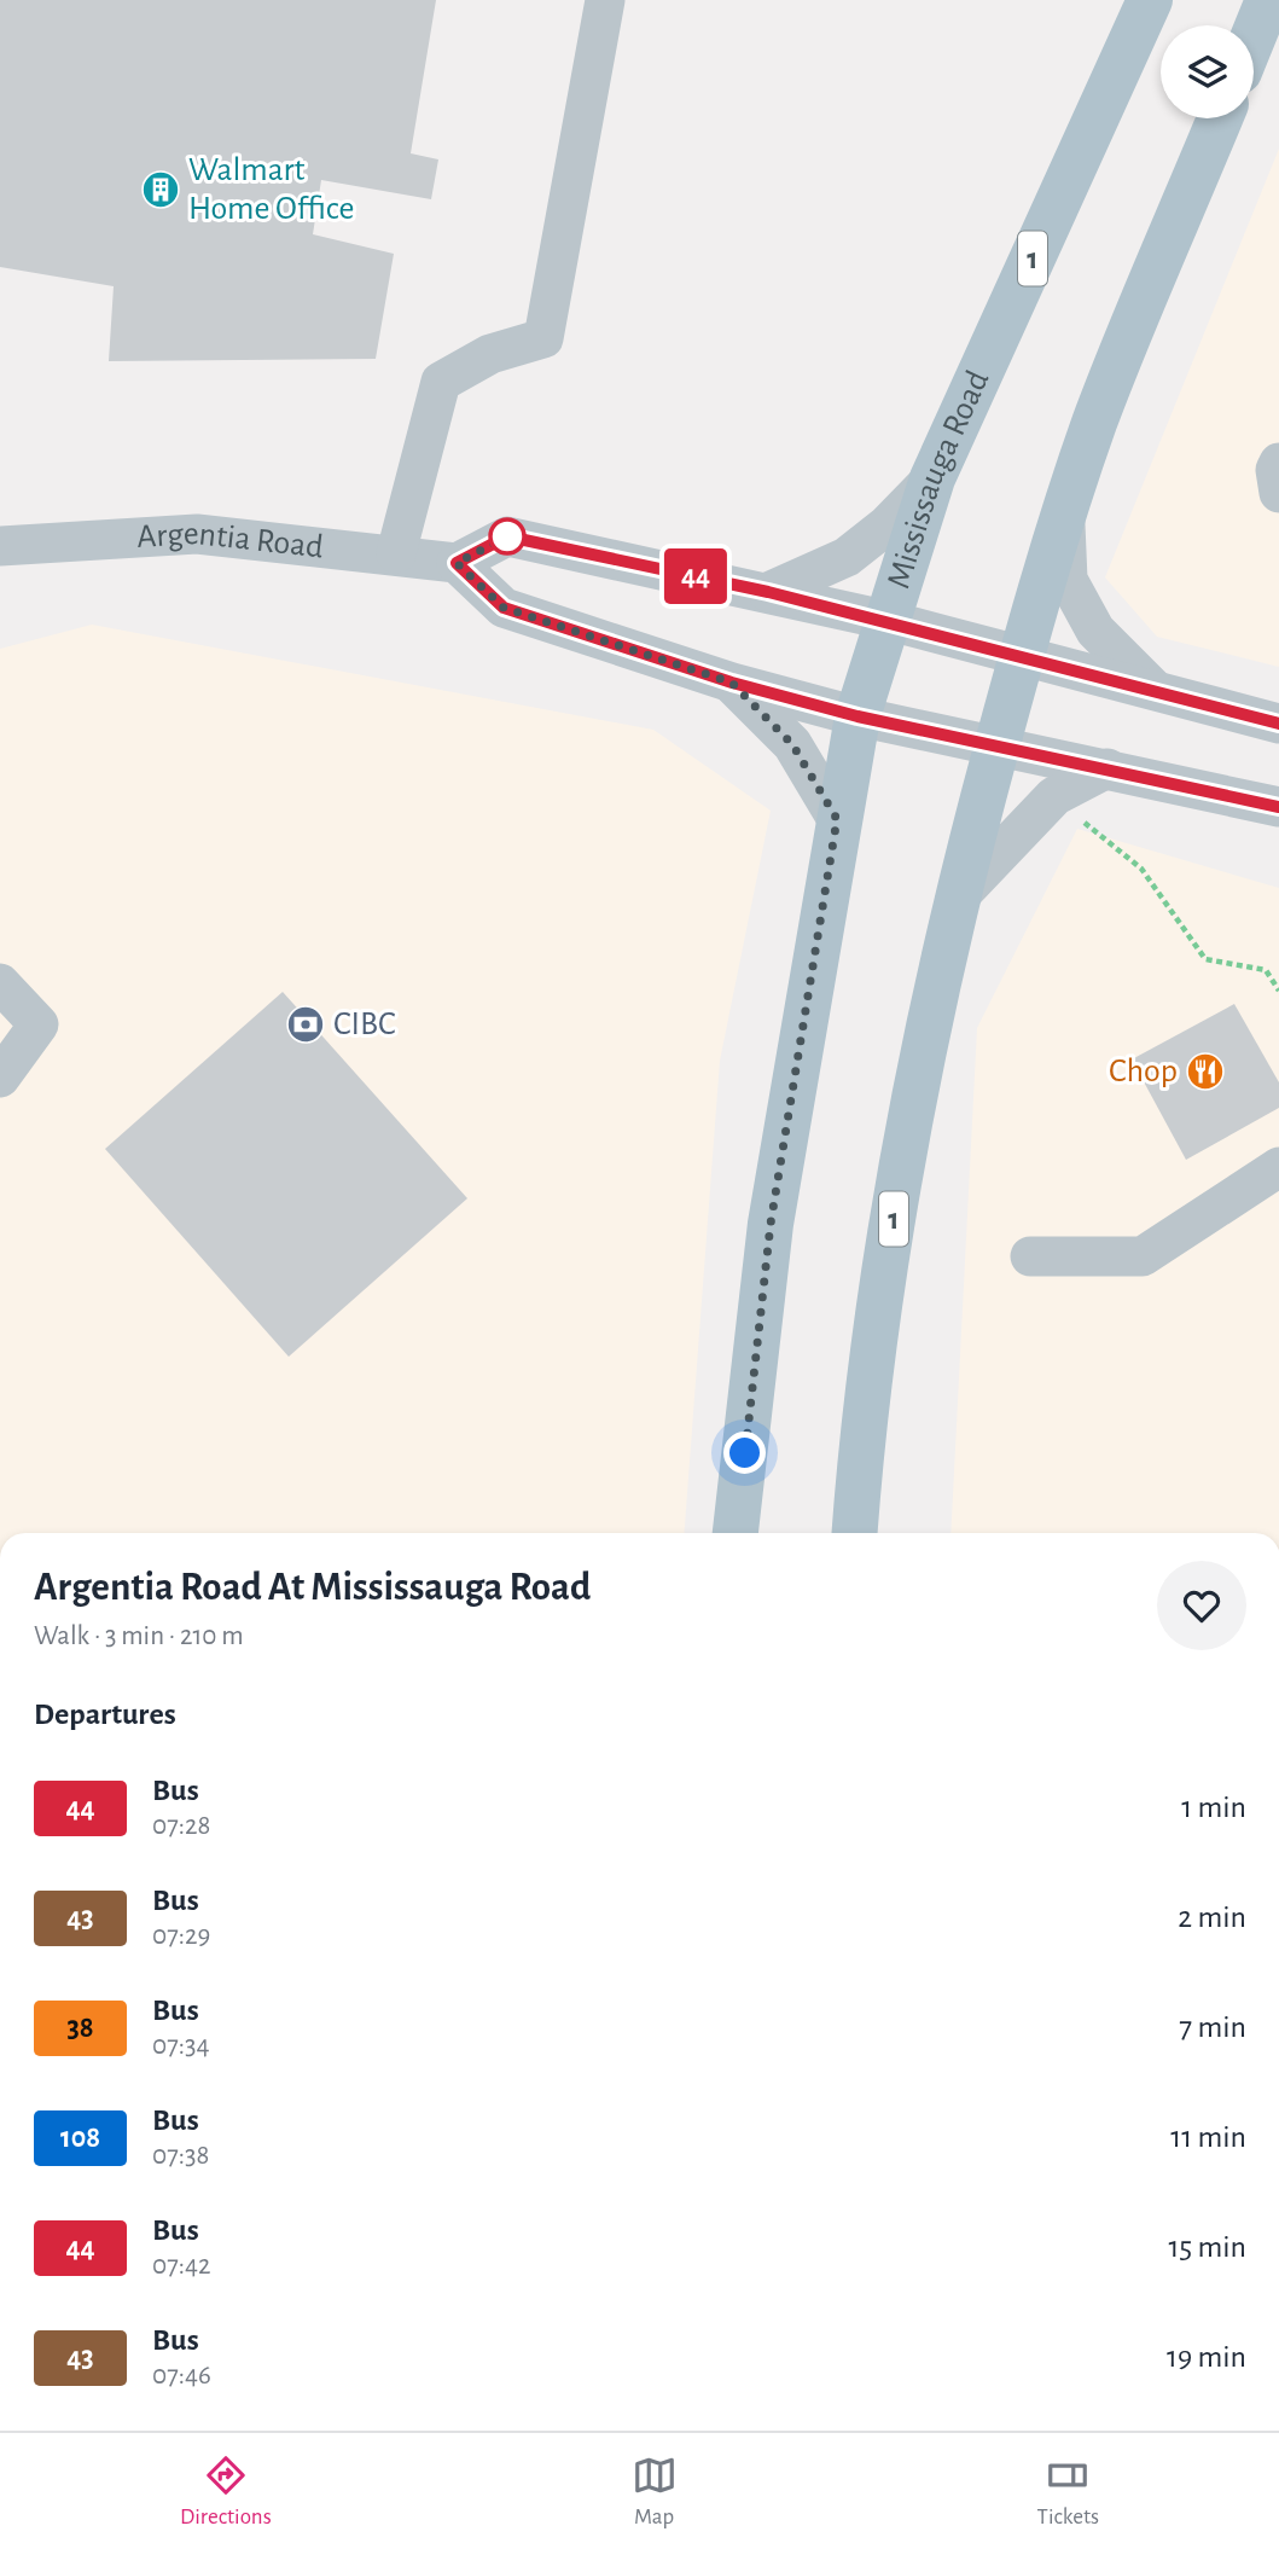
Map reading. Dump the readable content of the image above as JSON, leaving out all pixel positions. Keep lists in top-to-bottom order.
{
  "streets": {
    "main road": ["1", "Mississauga Road"],
    "street": ["Argentia Road"]
  },
  "places": {
    "building": ["Walmart Home Office"],
    "bank": ["CIBC"],
    "restaurant": ["Chop"]
  },
  "lines": ["bus line 44"],
  "page": {
    "on_map": "44",
    "heading": [
      ["Argentia Road At Mississauga Road", "Walk · 3 min · 210 m"],
      "Departures"
    ],
    "list": [
      {
        "mark": "44",
        "name": "Bus",
        "note": "07:28",
        "value": "1 min"
      },
      {
        "mark": "43",
        "name": "Bus",
        "note": "07:29",
        "value": "2 min"
      },
      {
        "mark": "38",
        "name": "Bus",
        "note": "07:34",
        "value": "7 min"
      },
      {
        "mark": "108",
        "name": "Bus",
        "note": "07:38",
        "value": "11 min"
      },
      {
        "mark": "44",
        "name": "Bus",
        "note": "07:42",
        "value": "15 min"
      },
      {
        "mark": "43",
        "name": "Bus",
        "note": "07:46",
        "value": "19 min"
      }
    ],
    "tabs": ["Directions", "Map", "Tickets"]
  }
}
